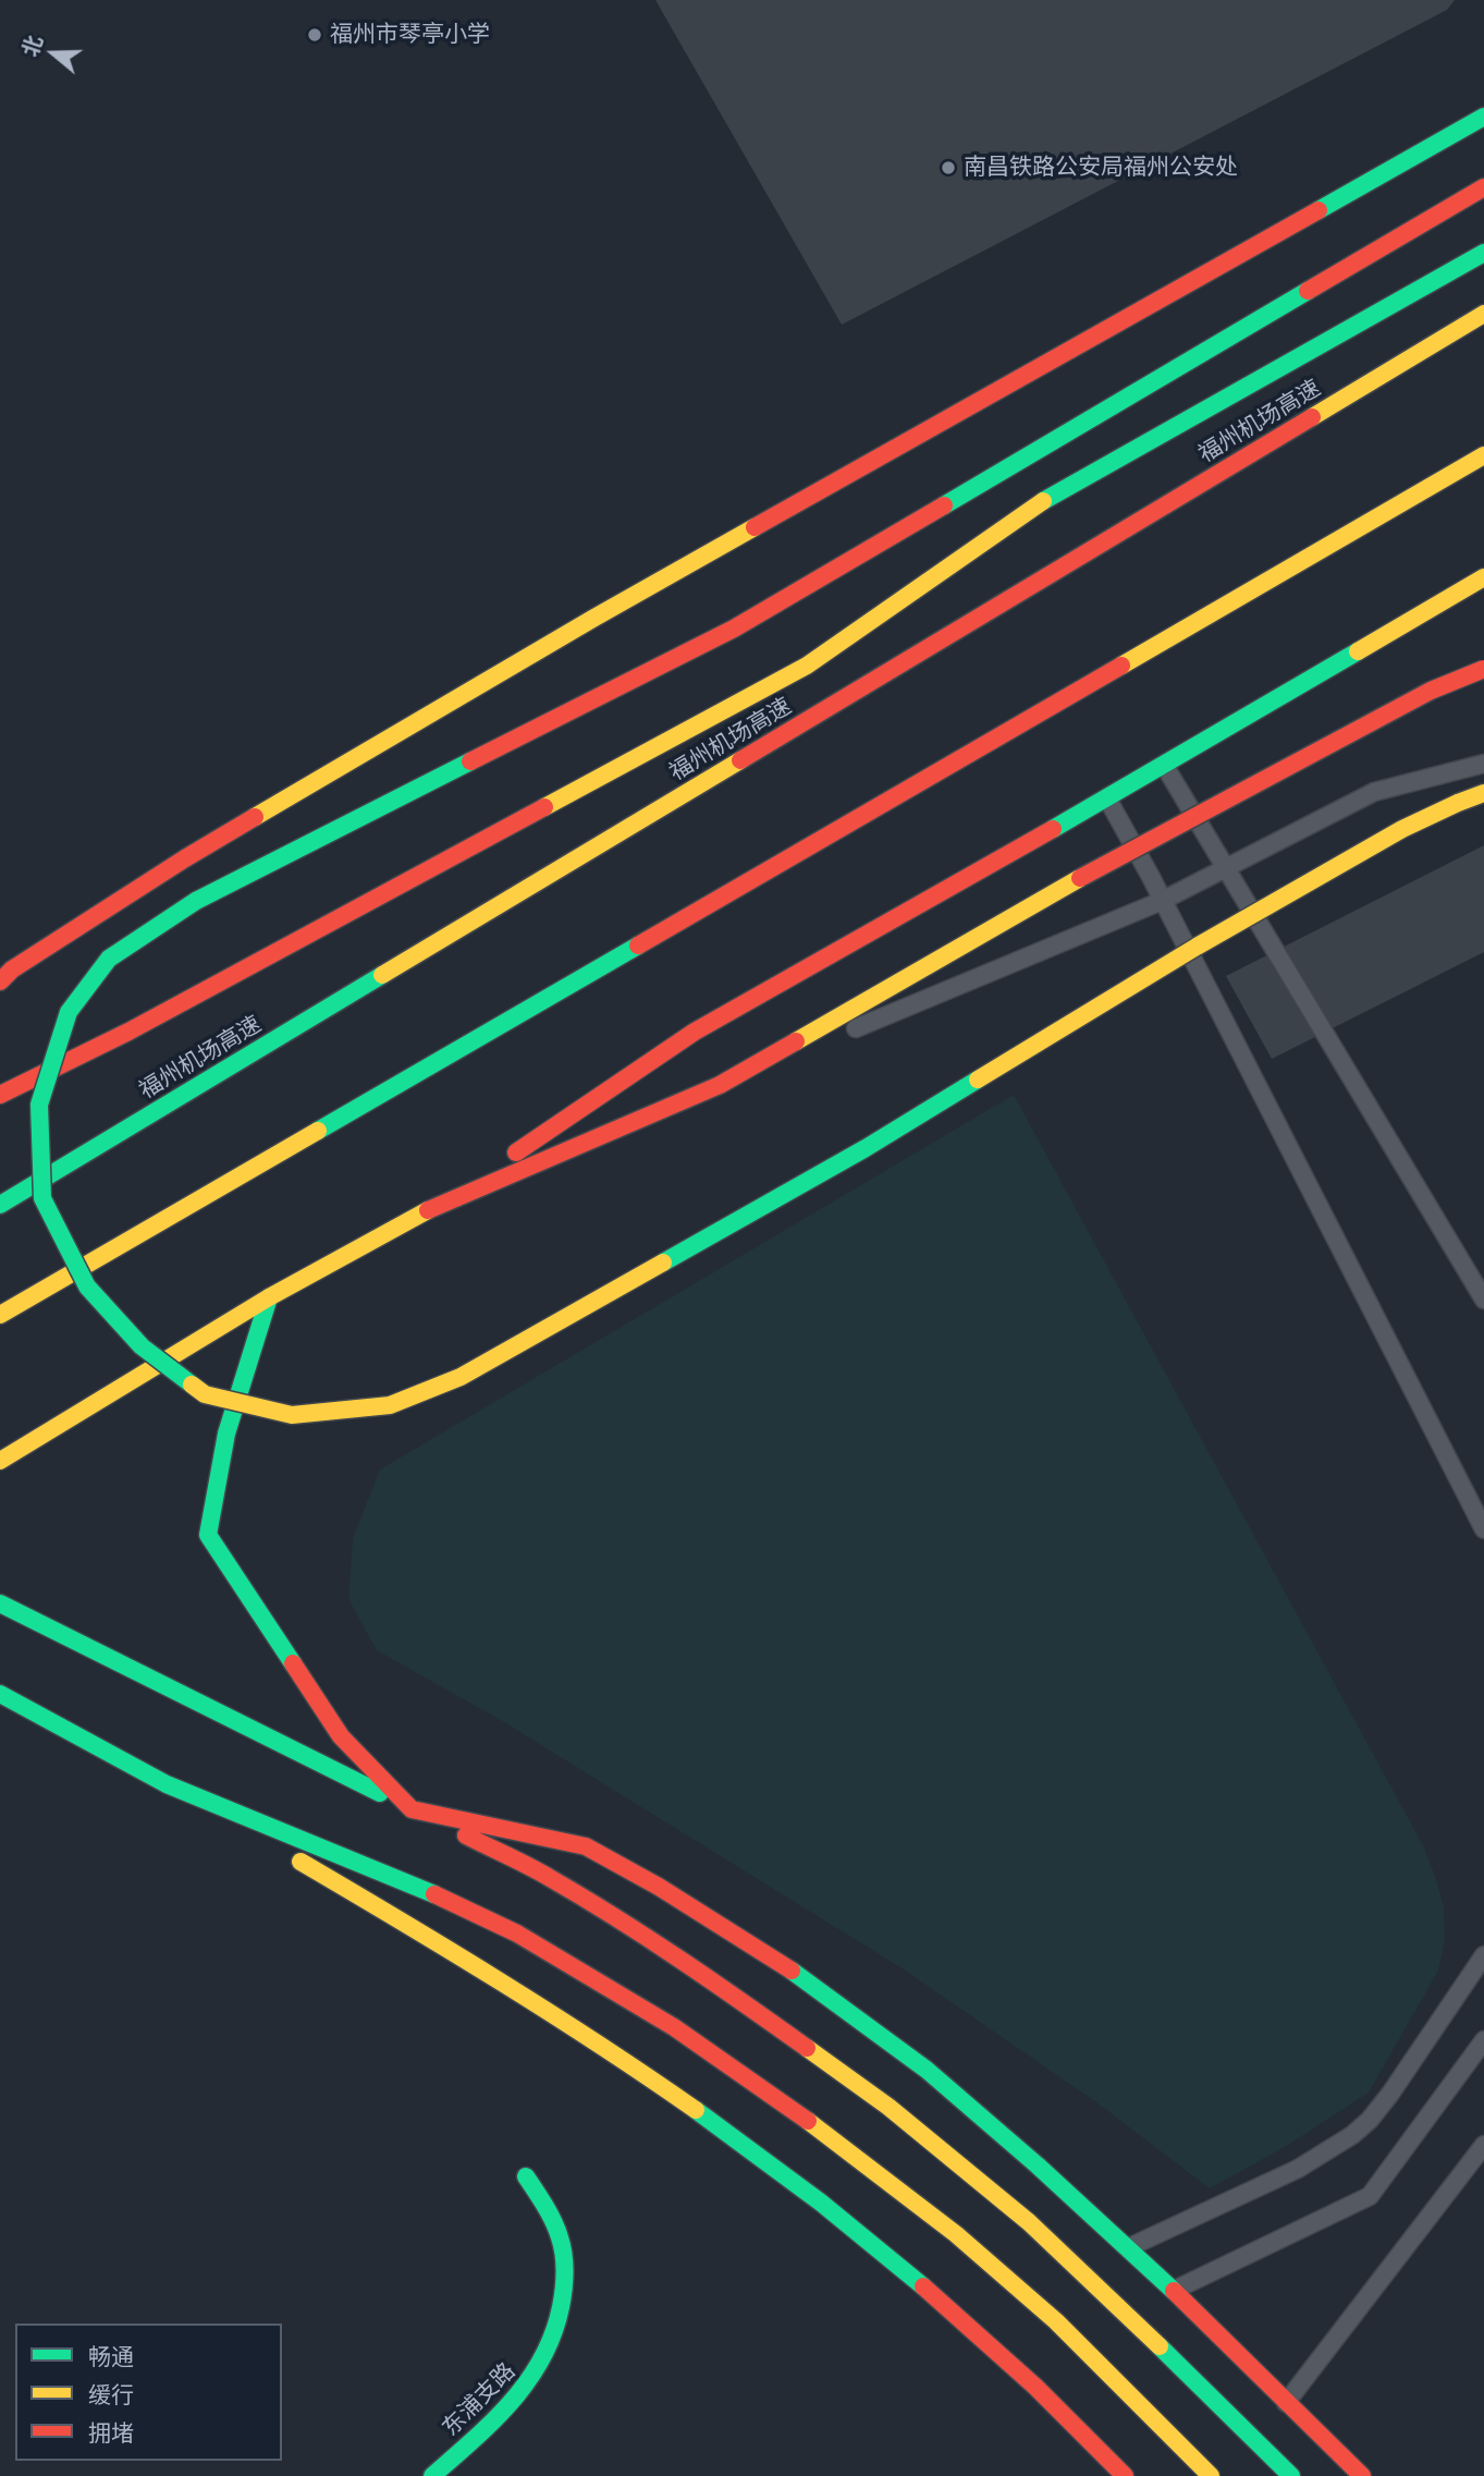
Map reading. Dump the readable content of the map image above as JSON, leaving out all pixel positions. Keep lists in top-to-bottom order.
{
  "streets": {
    "main road": ["福州机场高速", "东浦支路"]
  },
  "places": ["福州市琴亭小学", "南昌铁路公安局福州公安处"],
  "legend": ["畅通", "缓行", "拥堵"],
  "north": "left"
}
